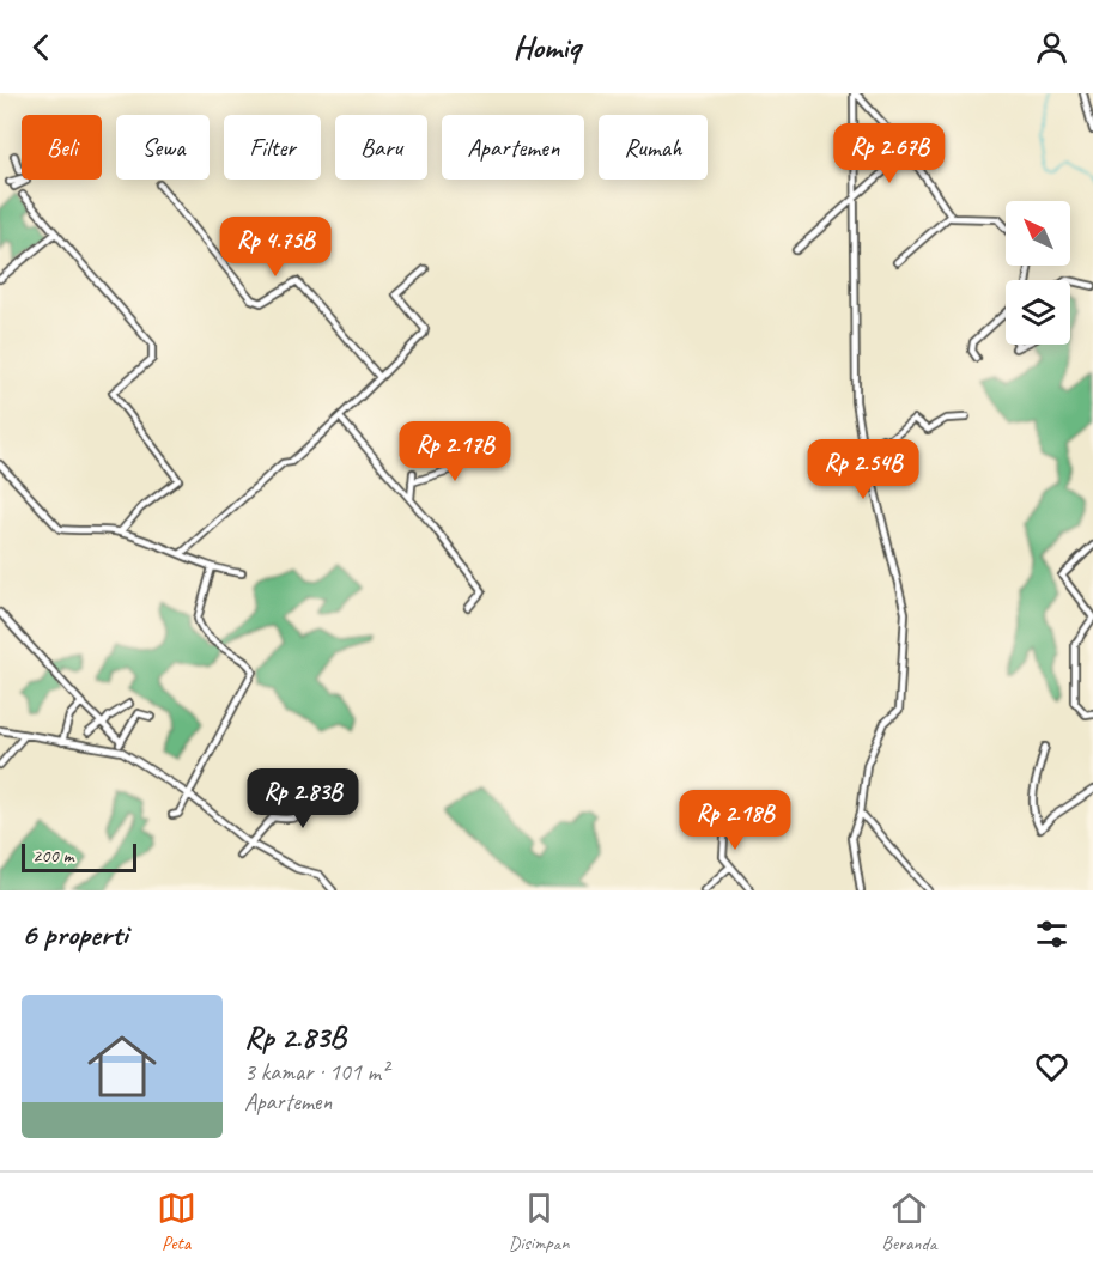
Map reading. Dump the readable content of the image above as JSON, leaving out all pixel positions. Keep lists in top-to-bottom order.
{
  "scale_bar": "200 m",
  "north": "top left",
  "page": {
    "header": "Homiq",
    "chip": [
      "Beli",
      "Sewa",
      "Filter",
      "Baru",
      "Apartemen",
      "Rumah"
    ],
    "price": [
      "Rp 2.67B",
      "Rp 4.75B",
      "Rp 2.17B",
      "Rp 2.54B",
      "Rp 2.83B",
      "Rp 2.18B"
    ],
    "scale": "200 m",
    "heading": "6 properti",
    "list": [
      {
        "name": "Rp 2.83B",
        "note": "3 kamar · 101 m² · Apartemen"
      }
    ],
    "tabs": ["Peta", "Disimpan", "Beranda"]
  }
}
